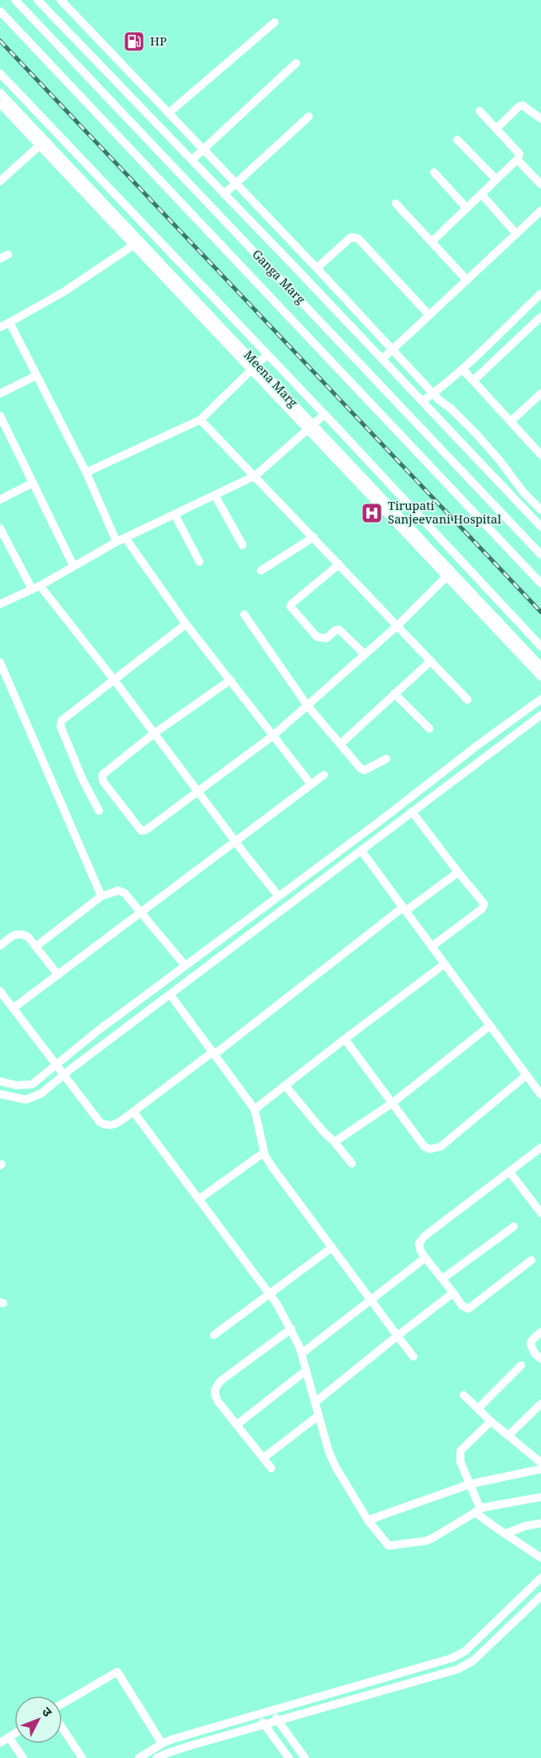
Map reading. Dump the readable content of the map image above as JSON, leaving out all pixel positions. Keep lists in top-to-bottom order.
{
  "streets": {
    "street": ["Ganga Marg", "Meena Marg"]
  },
  "places": {
    "fuel station": ["HP"],
    "hospital": ["Tirupati Sanjeevani Hospital"]
  },
  "north": "top right"
}
